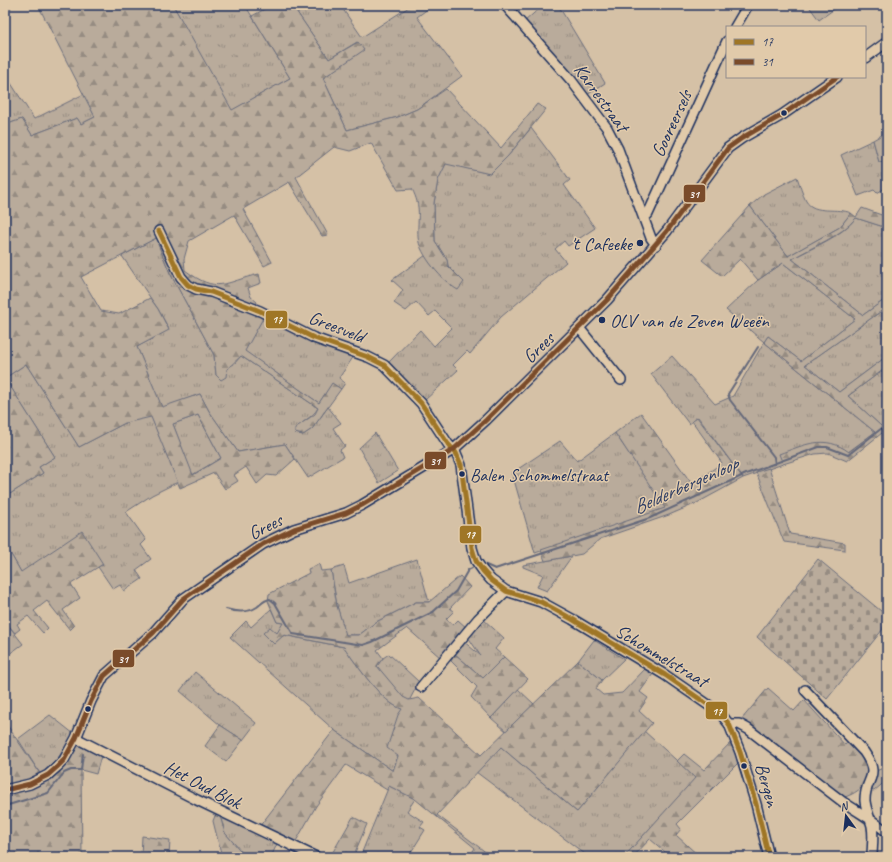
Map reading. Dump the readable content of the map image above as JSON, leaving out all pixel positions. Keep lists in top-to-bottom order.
{
  "streets": {
    "street": [
      "Karrestraat",
      "Gooreersels",
      "Greesveld",
      "Grees",
      "Schommelstraat",
      "Het Oud Blok",
      "Bergen"
    ]
  },
  "crossings": [
    ["Karrestraat", "Gooreersels"],
    ["Karrestraat", "Grees"],
    ["Greesveld", "Grees"],
    ["Greesveld", "Schommelstraat"],
    ["Grees", "Schommelstraat"],
    ["Grees", "Het Oud Blok"],
    ["Schommelstraat", "Bergen"]
  ],
  "water": ["Belderbergenloop"],
  "places": ["'t Cafeeke", "OLV van de Zeven Weeën", "Balen Schommelstraat"],
  "lines": ["transit line 31", "transit line 17"],
  "legend": ["17", "31"],
  "north": "top"
}
